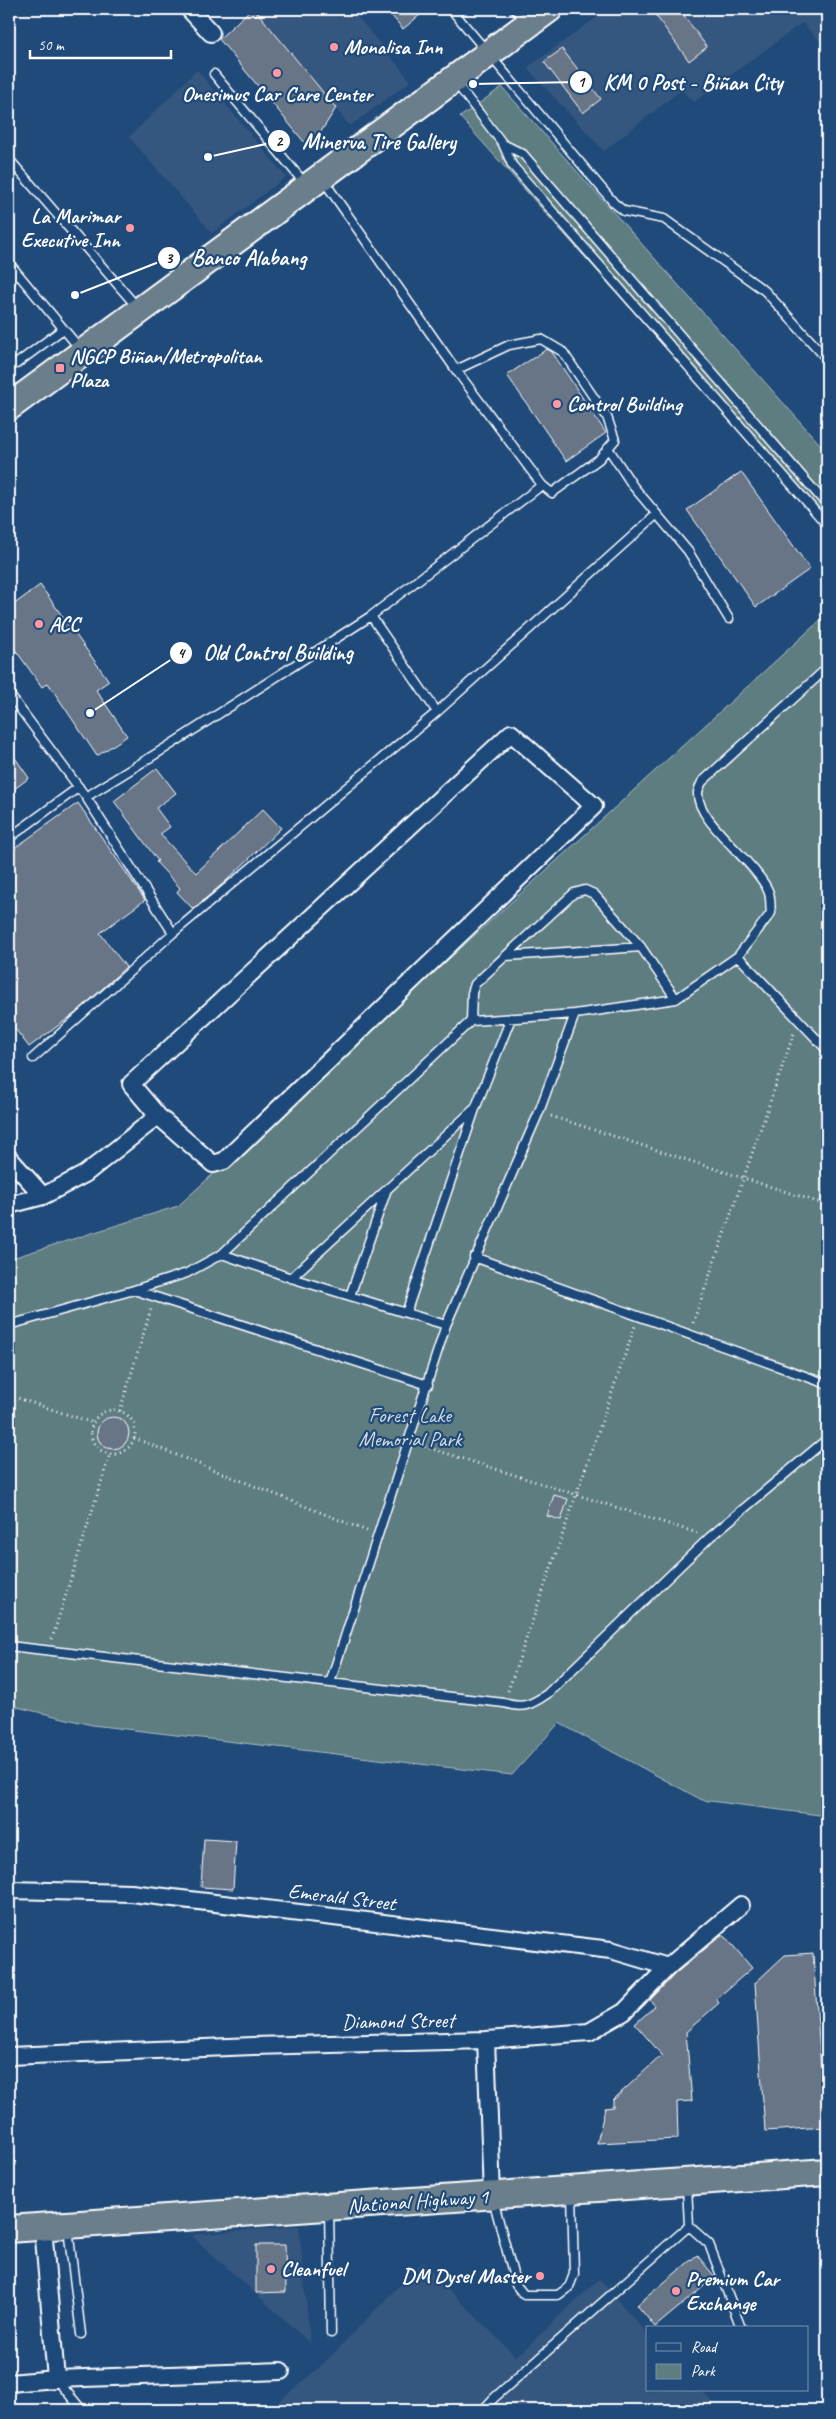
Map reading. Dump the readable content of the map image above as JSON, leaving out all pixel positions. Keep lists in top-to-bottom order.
{
  "streets": {
    "highway": ["National Highway 1"],
    "street": ["Emerald Street", "Diamond Street"]
  },
  "crossings": [
    ["Emerald Street", "Diamond Street"]
  ],
  "parks": ["Forest Lake Memorial Park"],
  "places": {
    "other": [
      "Monalisa Inn",
      "Onesimus Car Care Center",
      "KM 0 Post - Biñan City",
      "Minerva Tire Gallery",
      "La Marimar Executive Inn",
      "Banco Alabang",
      "Control Building",
      "ACC",
      "Old Control Building",
      "Cleanfuel",
      "DM Dysel Master",
      "Premium Car Exchange"
    ],
    "transit": ["NGCP Biñan/Metropolitan Plaza"]
  },
  "legend": ["Road", "Park"],
  "scale_bar": "50 m"
}
